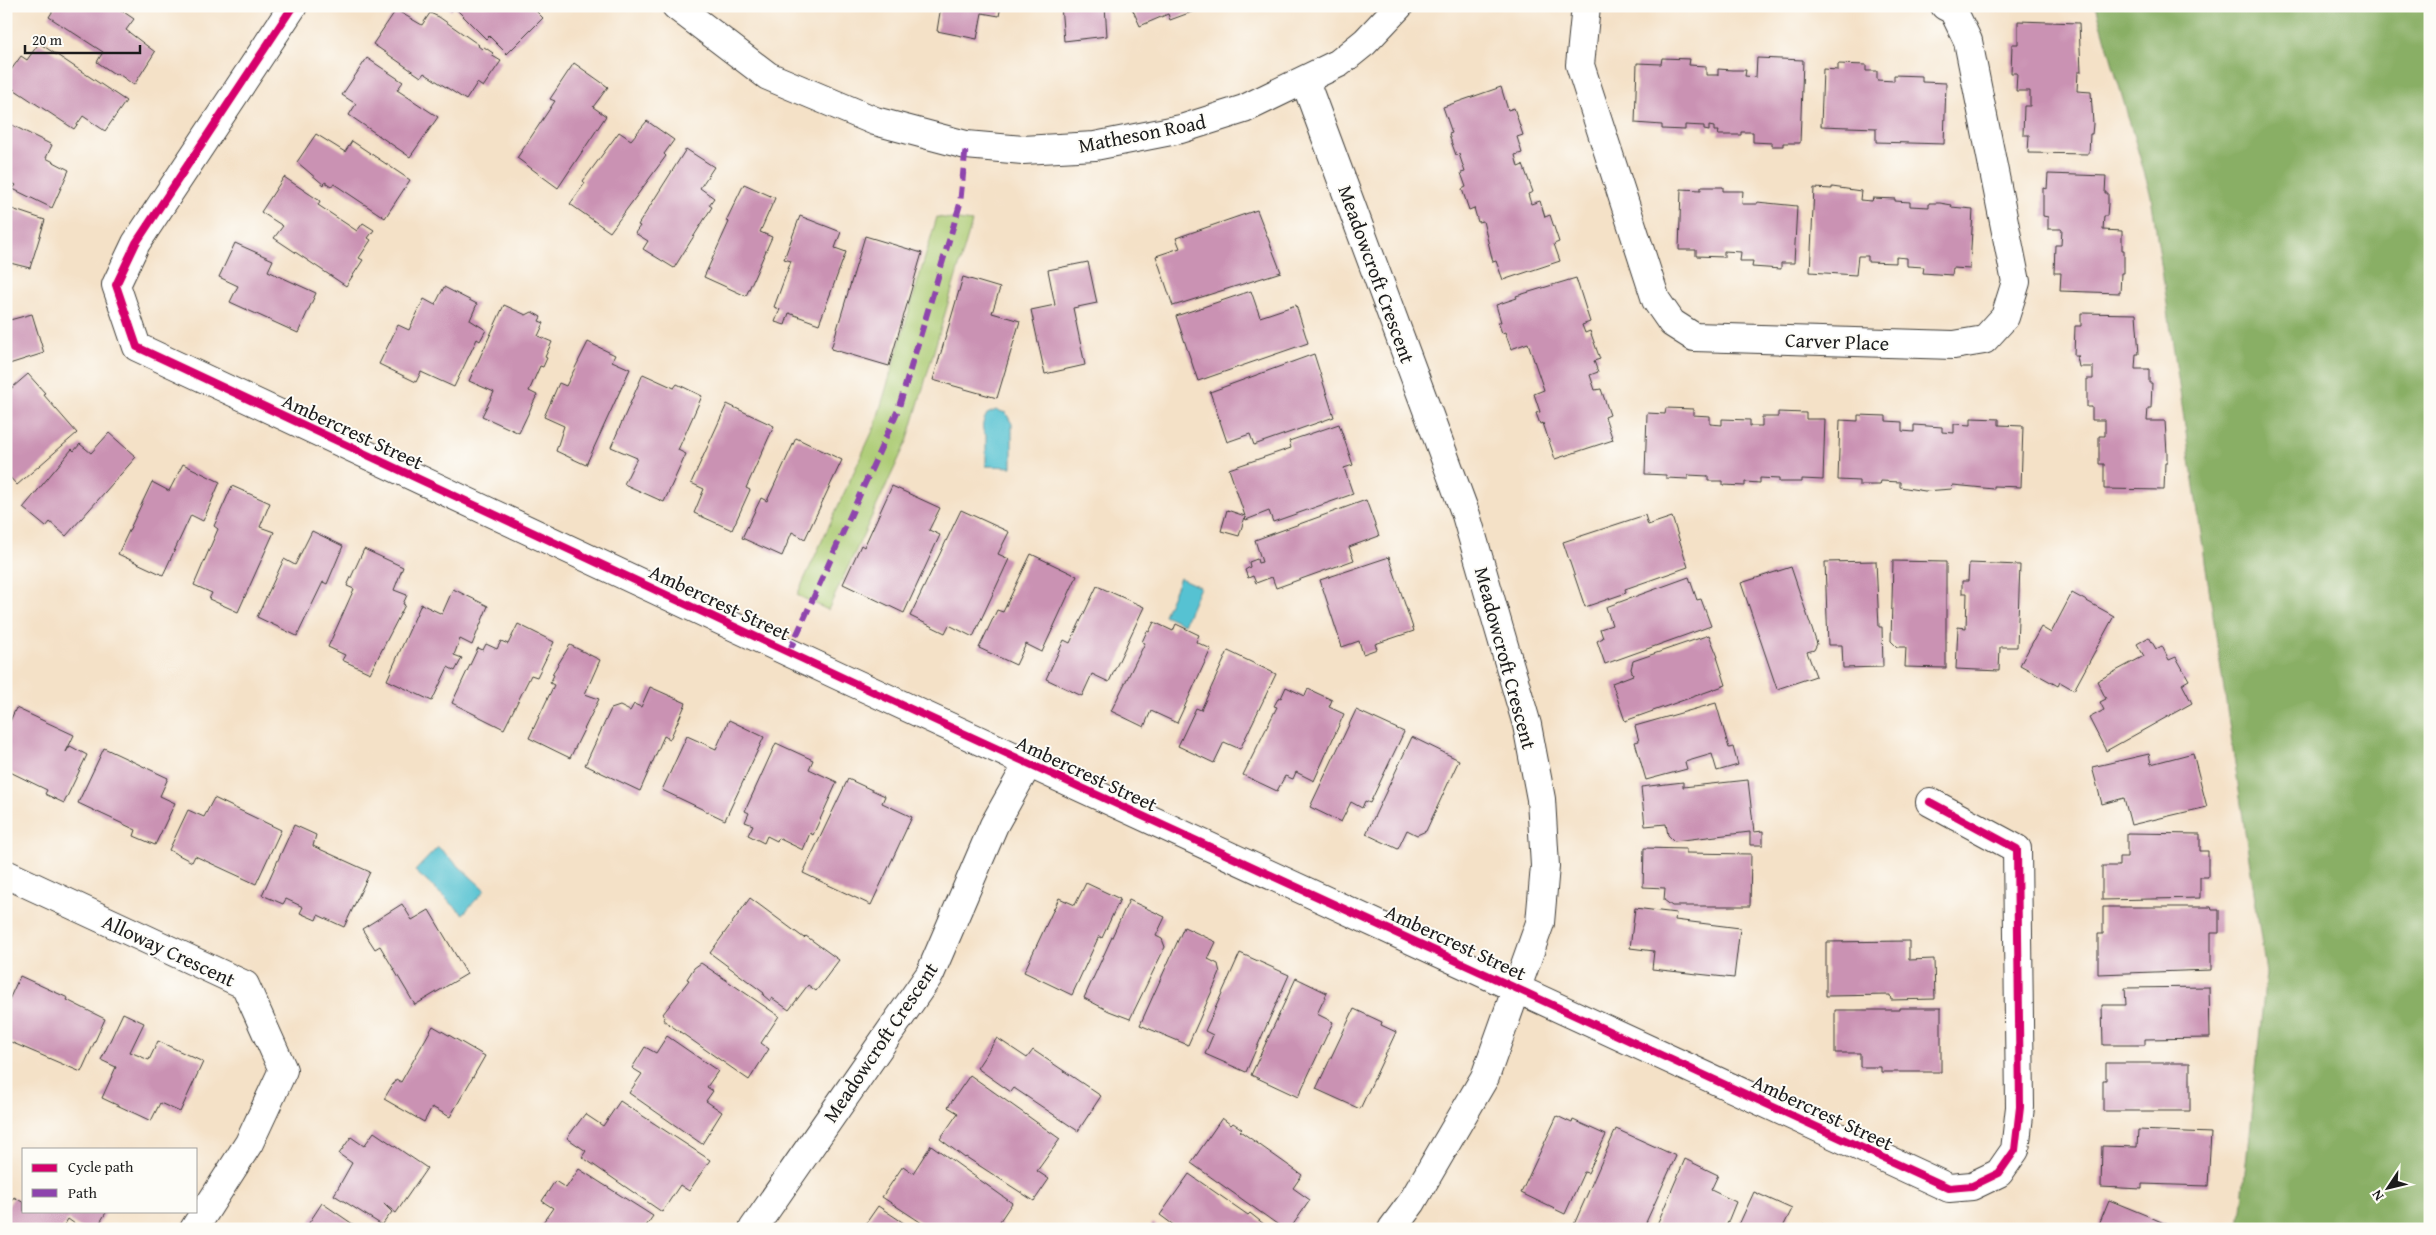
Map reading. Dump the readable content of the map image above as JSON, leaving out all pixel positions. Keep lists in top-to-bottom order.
{
  "streets": {
    "street": [
      "Matheson Road",
      "Meadowcroft Crescent",
      "Carver Place",
      "Ambercrest Street",
      "Alloway Crescent"
    ]
  },
  "crossings": [
    ["Matheson Road", "Meadowcroft Crescent"],
    ["Meadowcroft Crescent", "Ambercrest Street"]
  ],
  "legend": ["Cycle path", "Path"],
  "scale_bar": "20 m",
  "north": "bottom left"
}
